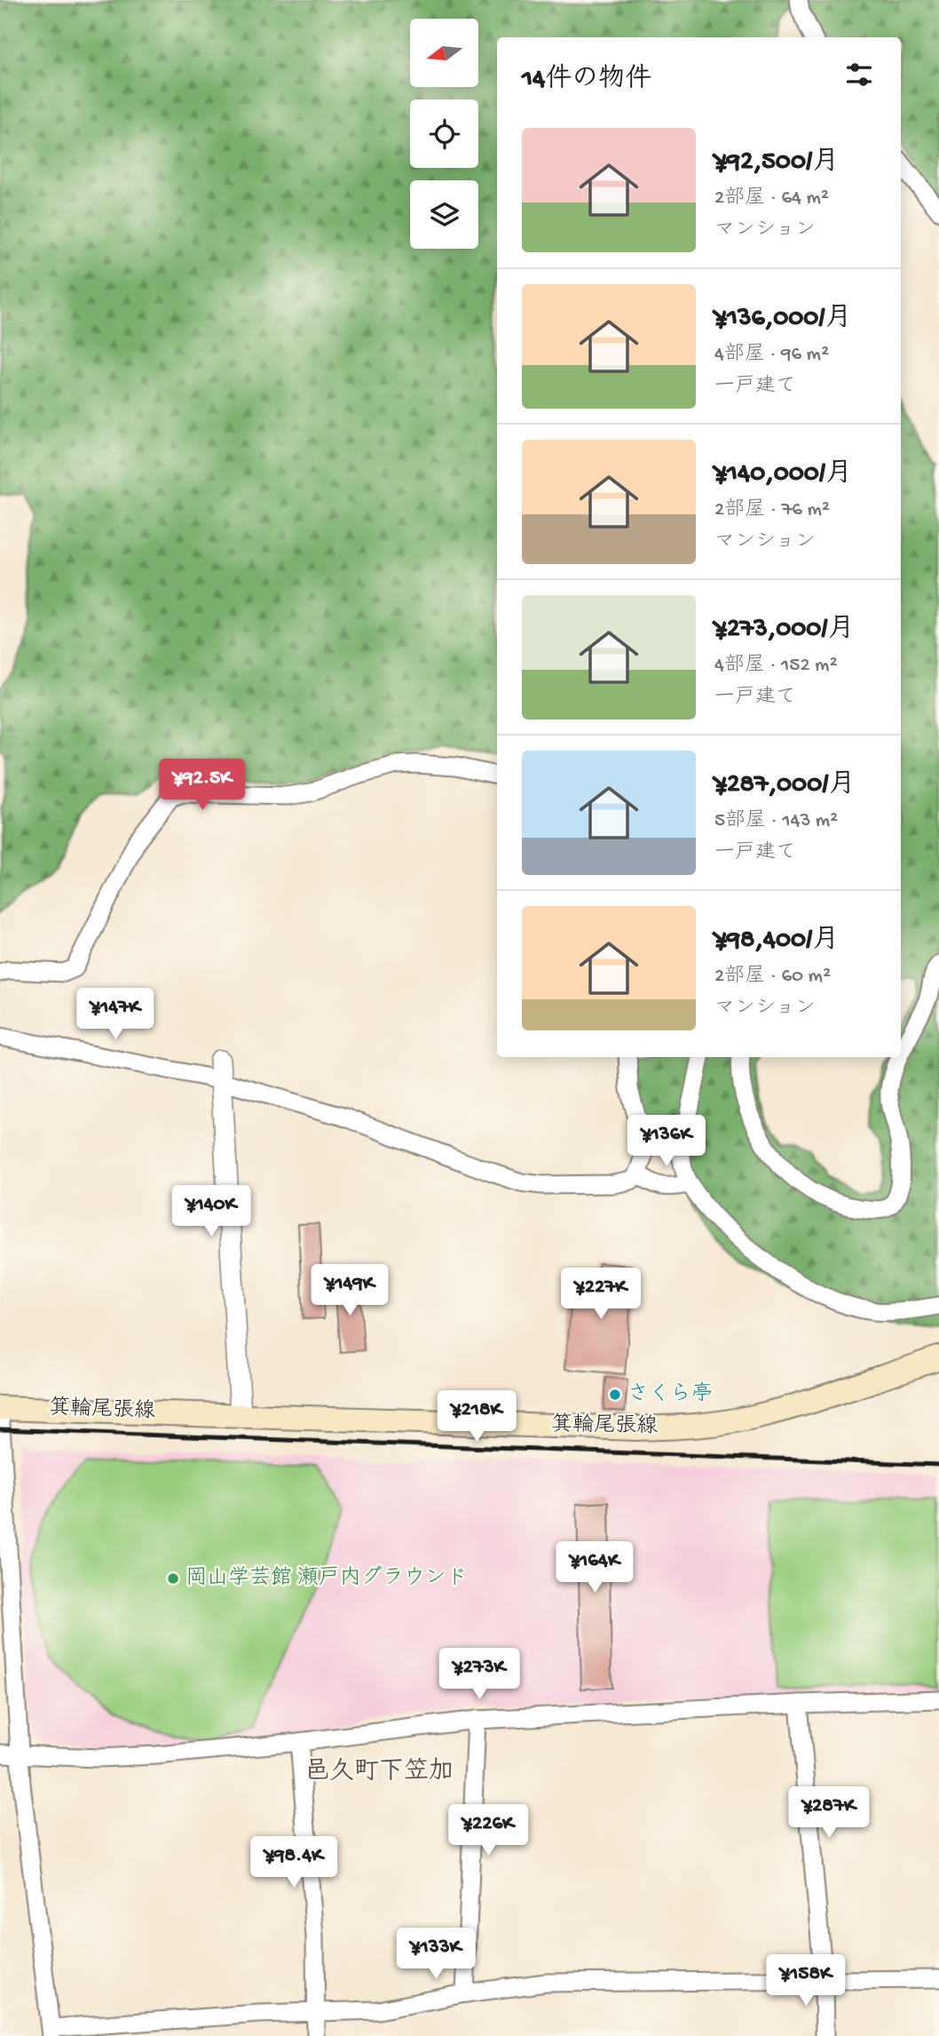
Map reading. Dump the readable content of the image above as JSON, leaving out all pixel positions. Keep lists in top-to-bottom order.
{
  "streets": {
    "main road": ["箕輪尾張線"]
  },
  "districts": ["邑久町下笠加"],
  "places": ["さくら亭", "岡山学芸館 瀬戸内グラウンド"],
  "north": "left",
  "page": {
    "heading": "14件の物件",
    "list": [
      {
        "name": "¥92,500/月",
        "note": "2部屋 · 64 m² · マンション"
      },
      {
        "name": "¥136,000/月",
        "note": "4部屋 · 96 m² · 一戸建て"
      },
      {
        "name": "¥140,000/月",
        "note": "2部屋 · 76 m² · マンション"
      },
      {
        "name": "¥273,000/月",
        "note": "4部屋 · 152 m² · 一戸建て"
      },
      {
        "name": "¥287,000/月",
        "note": "5部屋 · 143 m² · 一戸建て"
      },
      {
        "name": "¥98,400/月",
        "note": "2部屋 · 60 m² · マンション"
      }
    ],
    "price": [
      "¥92.5K",
      "¥147K",
      "¥136K",
      "¥140K",
      "¥149K",
      "¥227K",
      "¥218K",
      "¥164K",
      "¥273K",
      "¥287K",
      "¥226K",
      "¥98.4K",
      "¥133K",
      "¥158K"
    ]
  }
}
